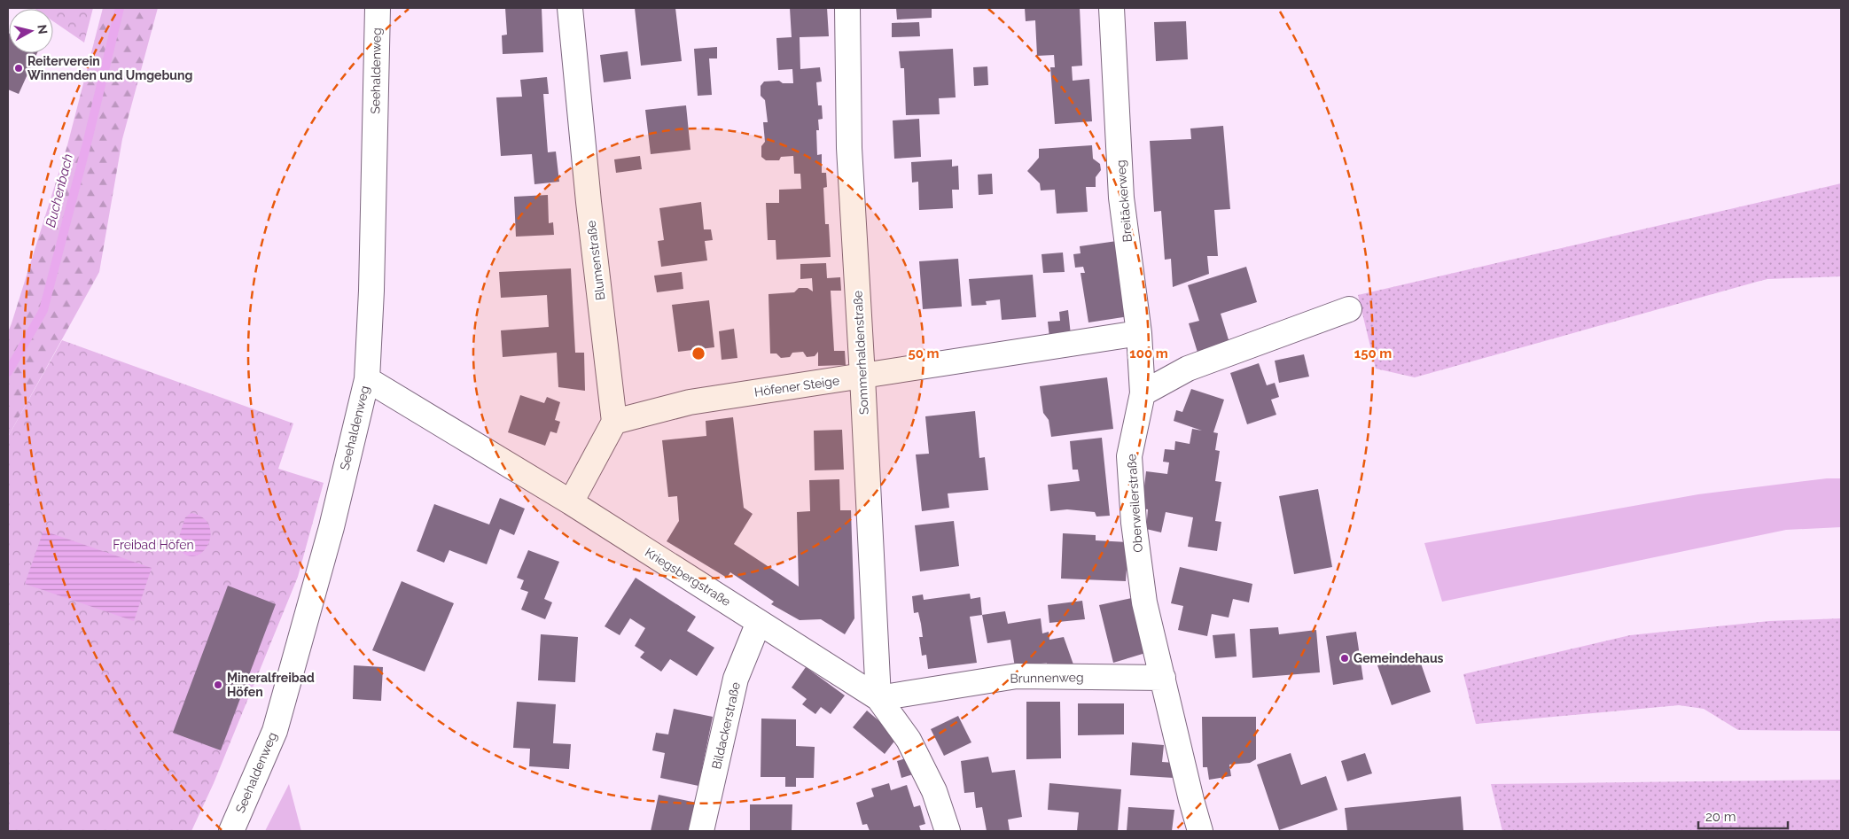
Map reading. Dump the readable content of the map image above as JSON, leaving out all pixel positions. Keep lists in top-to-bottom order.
{
  "streets": {
    "street": [
      "Seehaldenweg",
      "Breitäckerweg",
      "Blumenstraße",
      "Sommerhaldenstraße",
      "Höfener Steige",
      "Oberweilerstraße",
      "Kriegsbergstraße",
      "Brunnenweg",
      "Bildackerstraße"
    ]
  },
  "crossings": [
    ["Seehaldenweg", "Kriegsbergstraße"],
    ["Breitäckerweg", "Höfener Steige"],
    ["Breitäckerweg", "Oberweilerstraße"],
    ["Blumenstraße", "Höfener Steige"],
    ["Sommerhaldenstraße", "Höfener Steige"],
    ["Sommerhaldenstraße", "Kriegsbergstraße"],
    ["Sommerhaldenstraße", "Brunnenweg"],
    ["Oberweilerstraße", "Brunnenweg"],
    ["Kriegsbergstraße", "Brunnenweg"],
    ["Kriegsbergstraße", "Bildackerstraße"]
  ],
  "water": ["Buchenbach"],
  "parks": ["Freibad Höfen"],
  "places": ["Reiterverein Winnenden und Umgebung", "Gemeindehaus", "Mineralfreibad Höfen"],
  "scale_bar": "20 m",
  "north": "right",
  "rings": ["50 m", "100 m", "150 m"]
}
